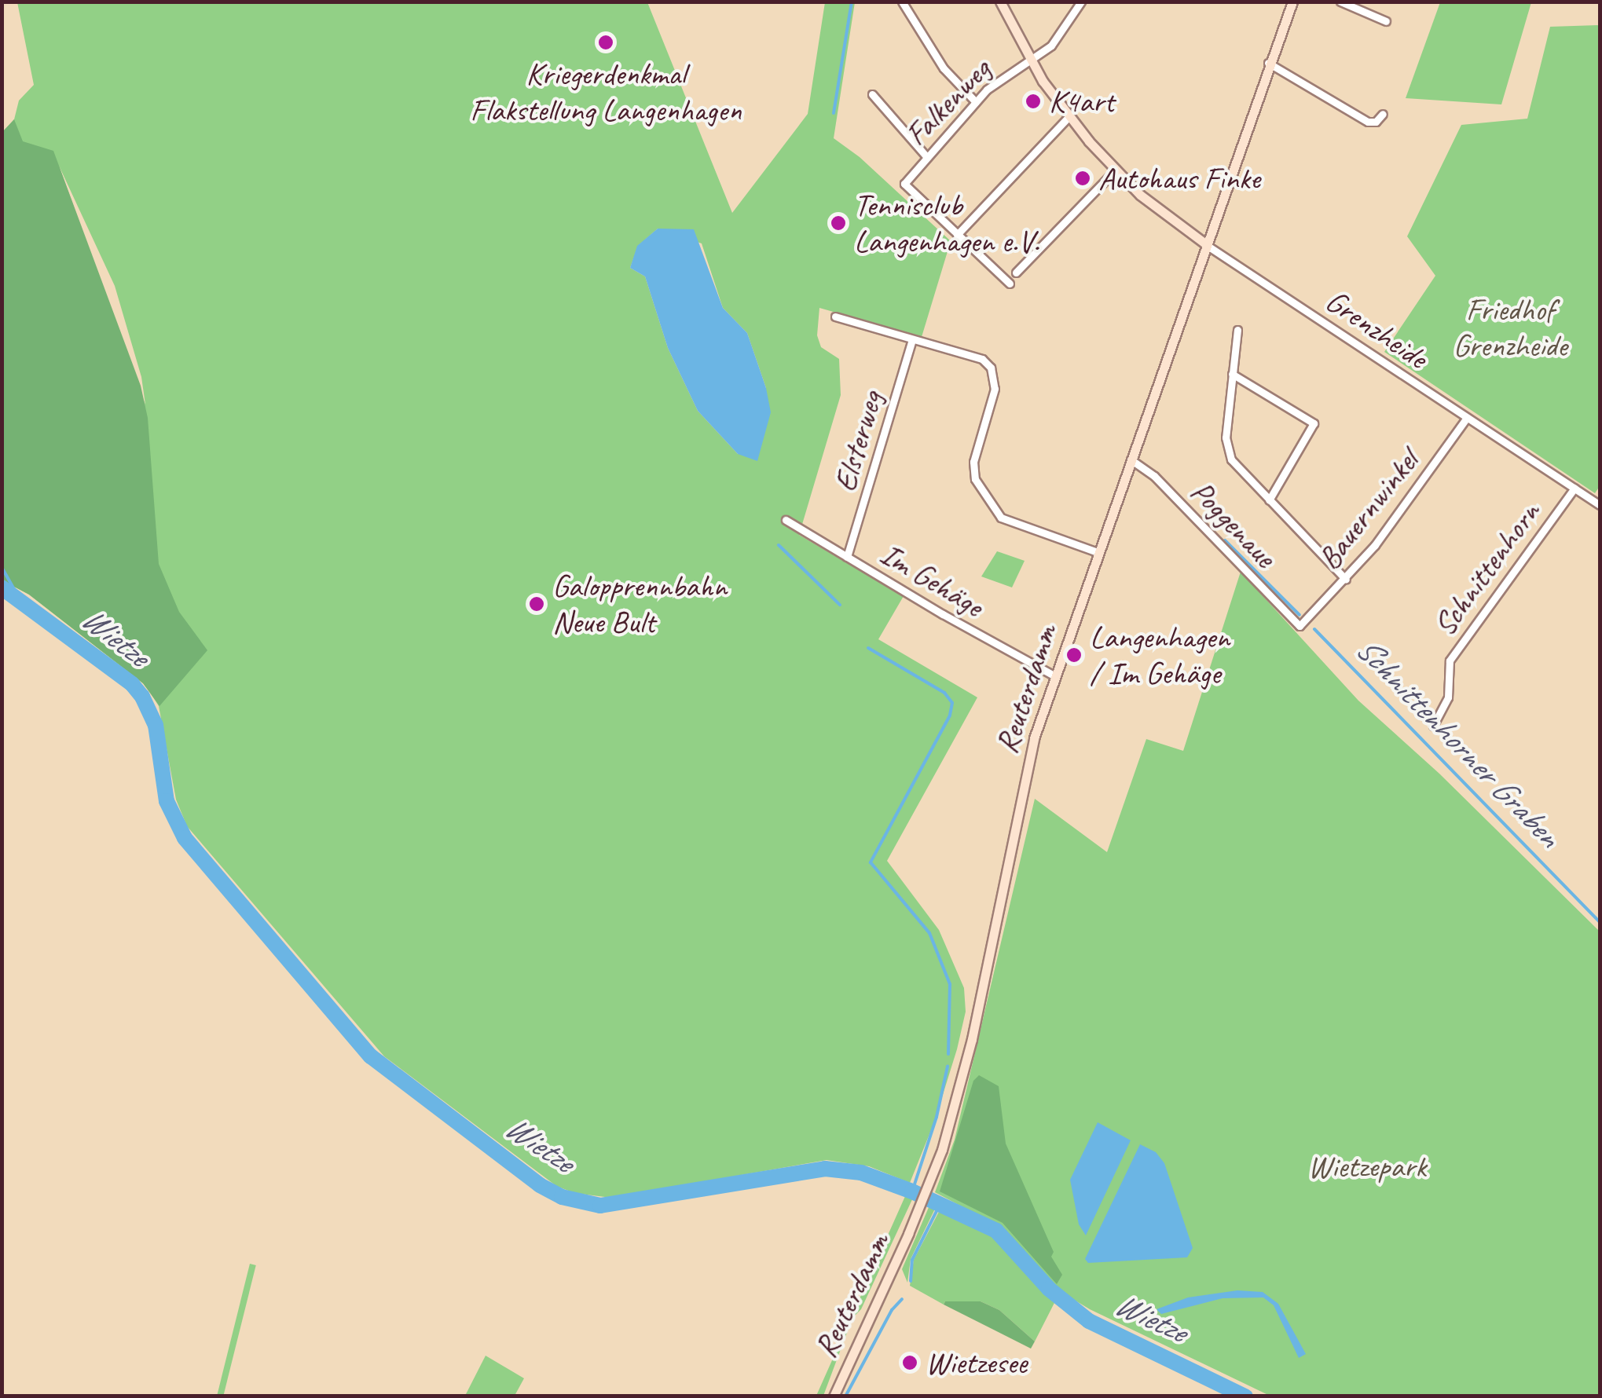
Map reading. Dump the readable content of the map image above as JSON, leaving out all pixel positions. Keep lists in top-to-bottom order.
{
  "streets": {
    "street": [
      "Falkenweg",
      "Grenzheide",
      "Elsterweg",
      "Bauernwinkel",
      "Poggenaue",
      "Schnittenhorn",
      "Im Gehäge",
      "Reuterdamm"
    ]
  },
  "crossings": [
    ["Grenzheide", "Bauernwinkel"],
    ["Grenzheide", "Schnittenhorn"],
    ["Grenzheide", "Reuterdamm"],
    ["Elsterweg", "Im Gehäge"],
    ["Bauernwinkel", "Poggenaue"],
    ["Poggenaue", "Reuterdamm"],
    ["Im Gehäge", "Reuterdamm"]
  ],
  "water": ["Wietze", "Schnittenhorner Graben"],
  "parks": ["Friedhof Grenzheide", "Wietzepark"],
  "places": [
    "Kriegerdenkmal Flakstellung Langenhagen",
    "K4art",
    "Autohaus Finke",
    "Tennisclub Langenhagen e.V.",
    "Galopprennbahn Neue Bult",
    "Langenhagen / Im Gehäge",
    "Wietzesee"
  ]
}
